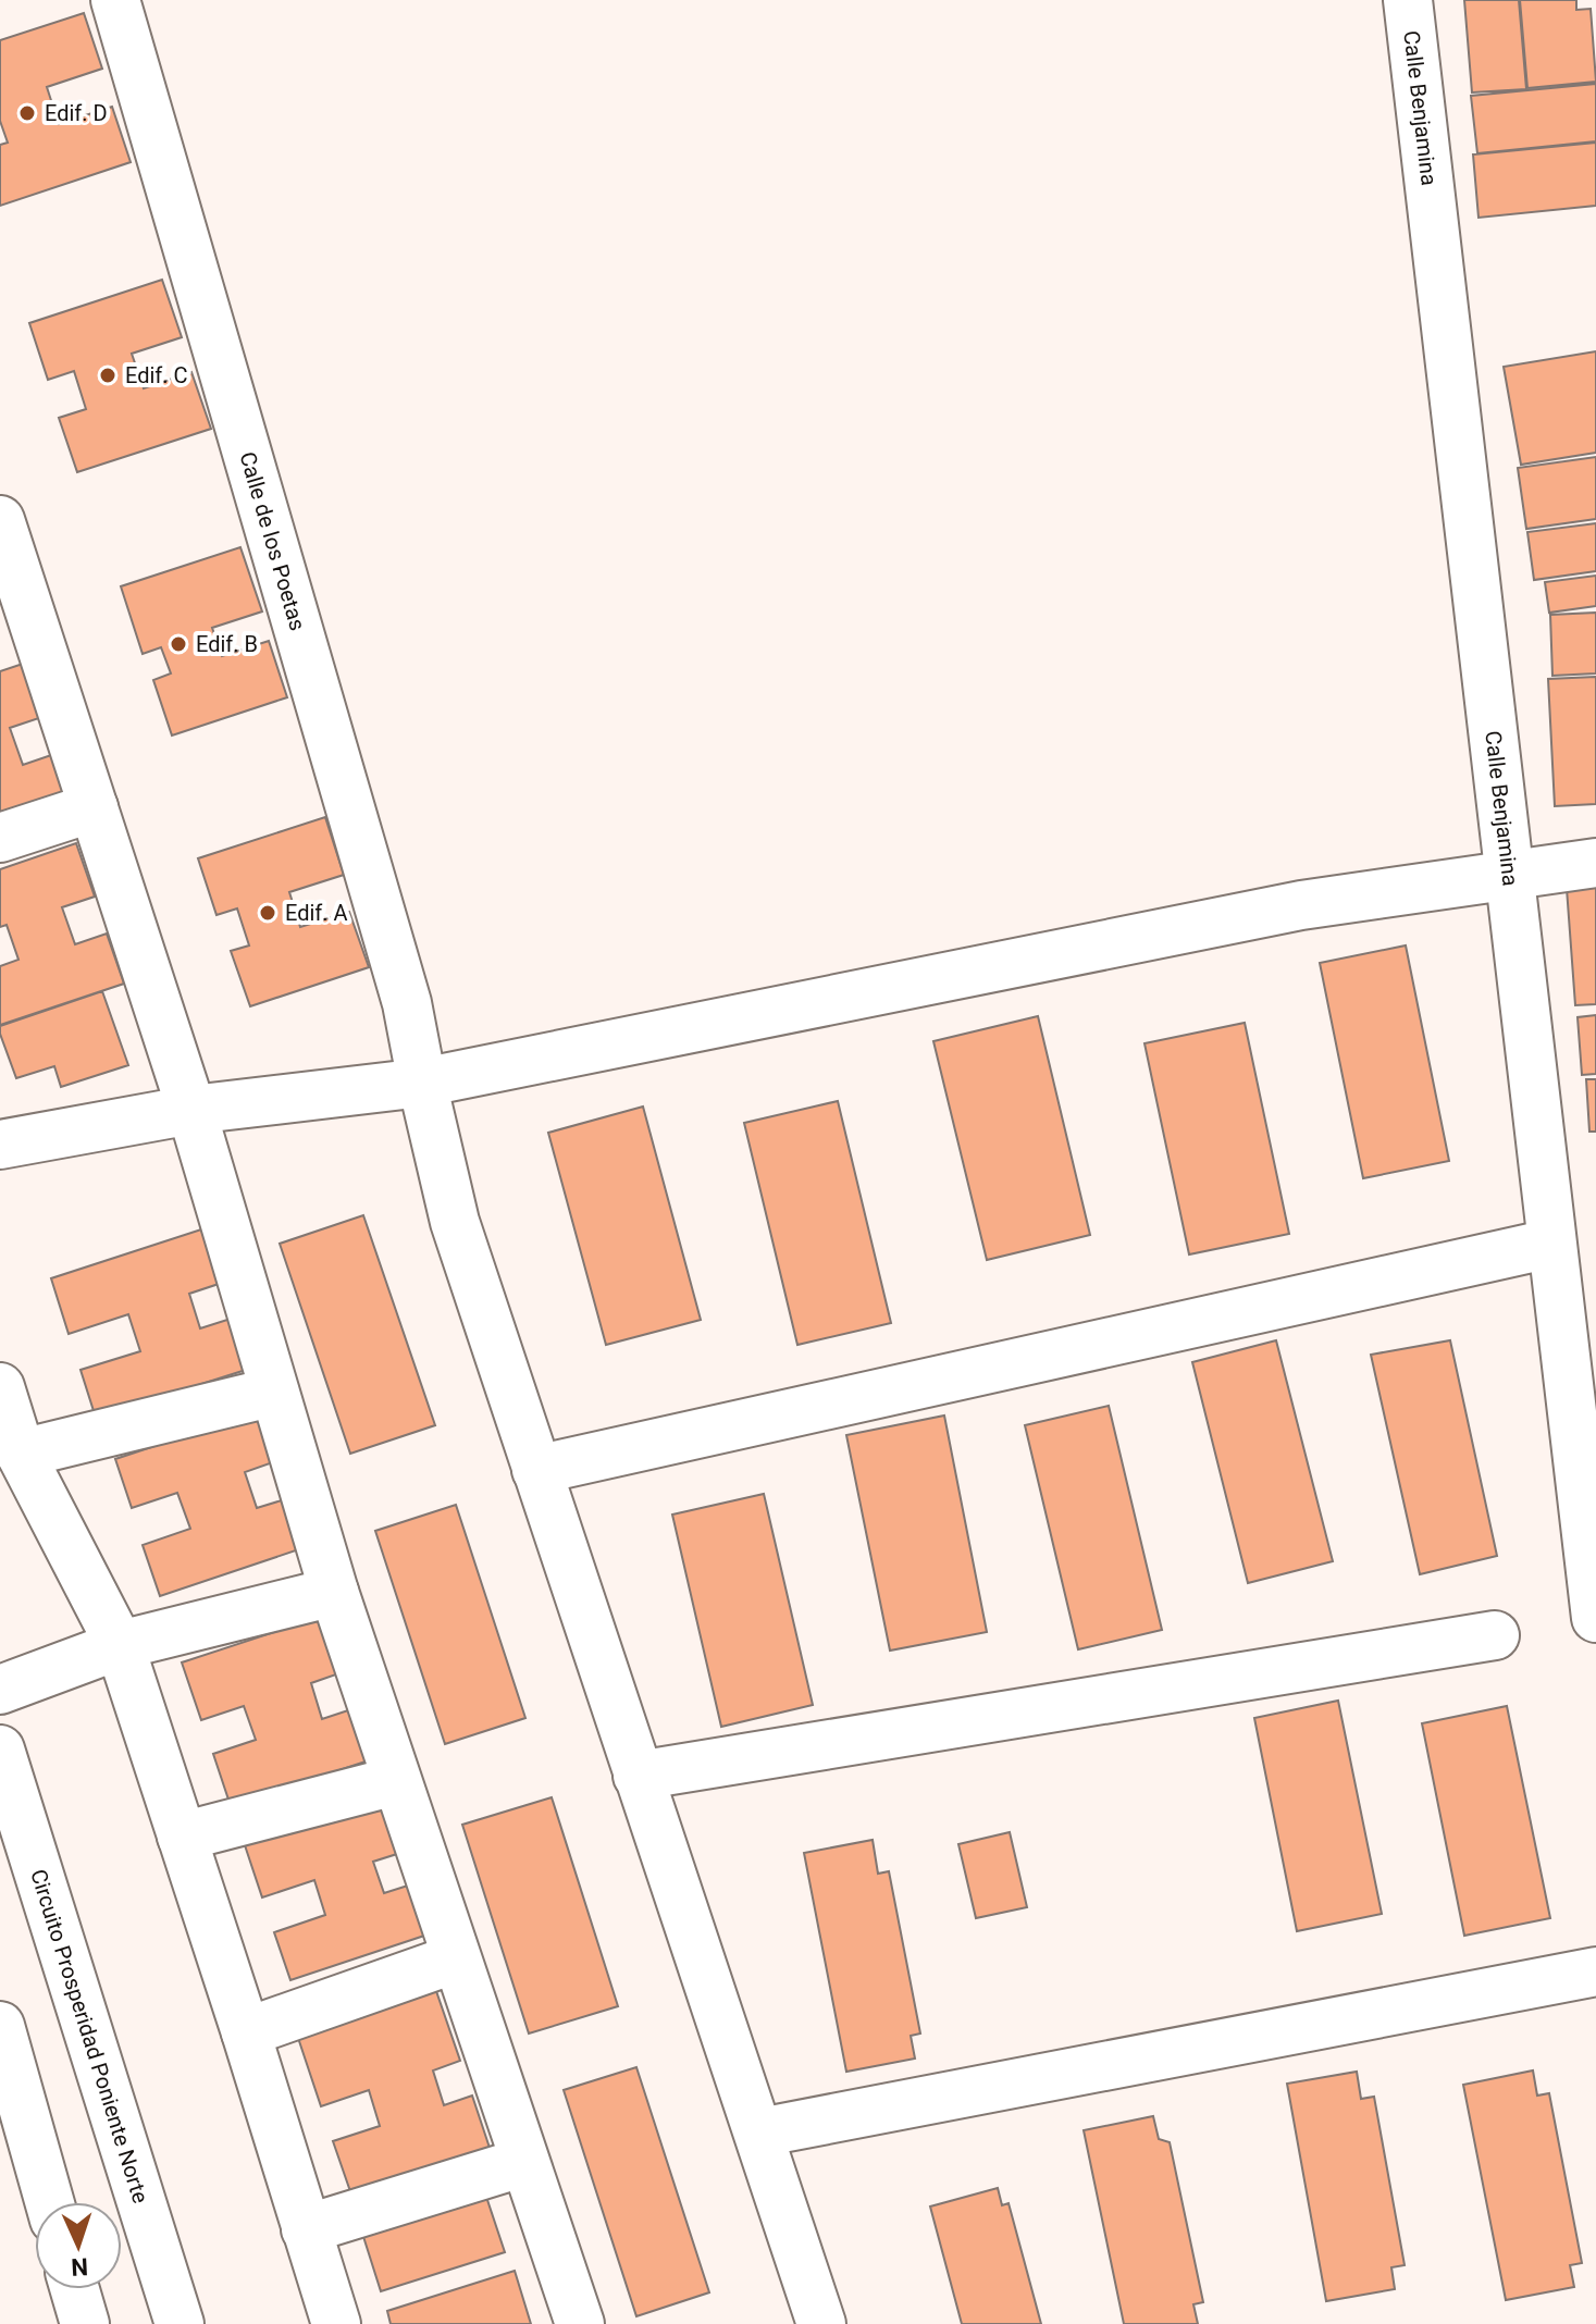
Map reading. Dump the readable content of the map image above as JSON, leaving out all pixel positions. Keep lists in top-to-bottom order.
{
  "streets": {
    "street": ["Calle Benjamina", "Calle de los Poetas", "Circuito Prosperidad Poniente Norte"]
  },
  "places": [
    "Edif. D",
    "Edif. C",
    "Edif. B",
    "Edif. A"
  ],
  "north": "bottom"
}
